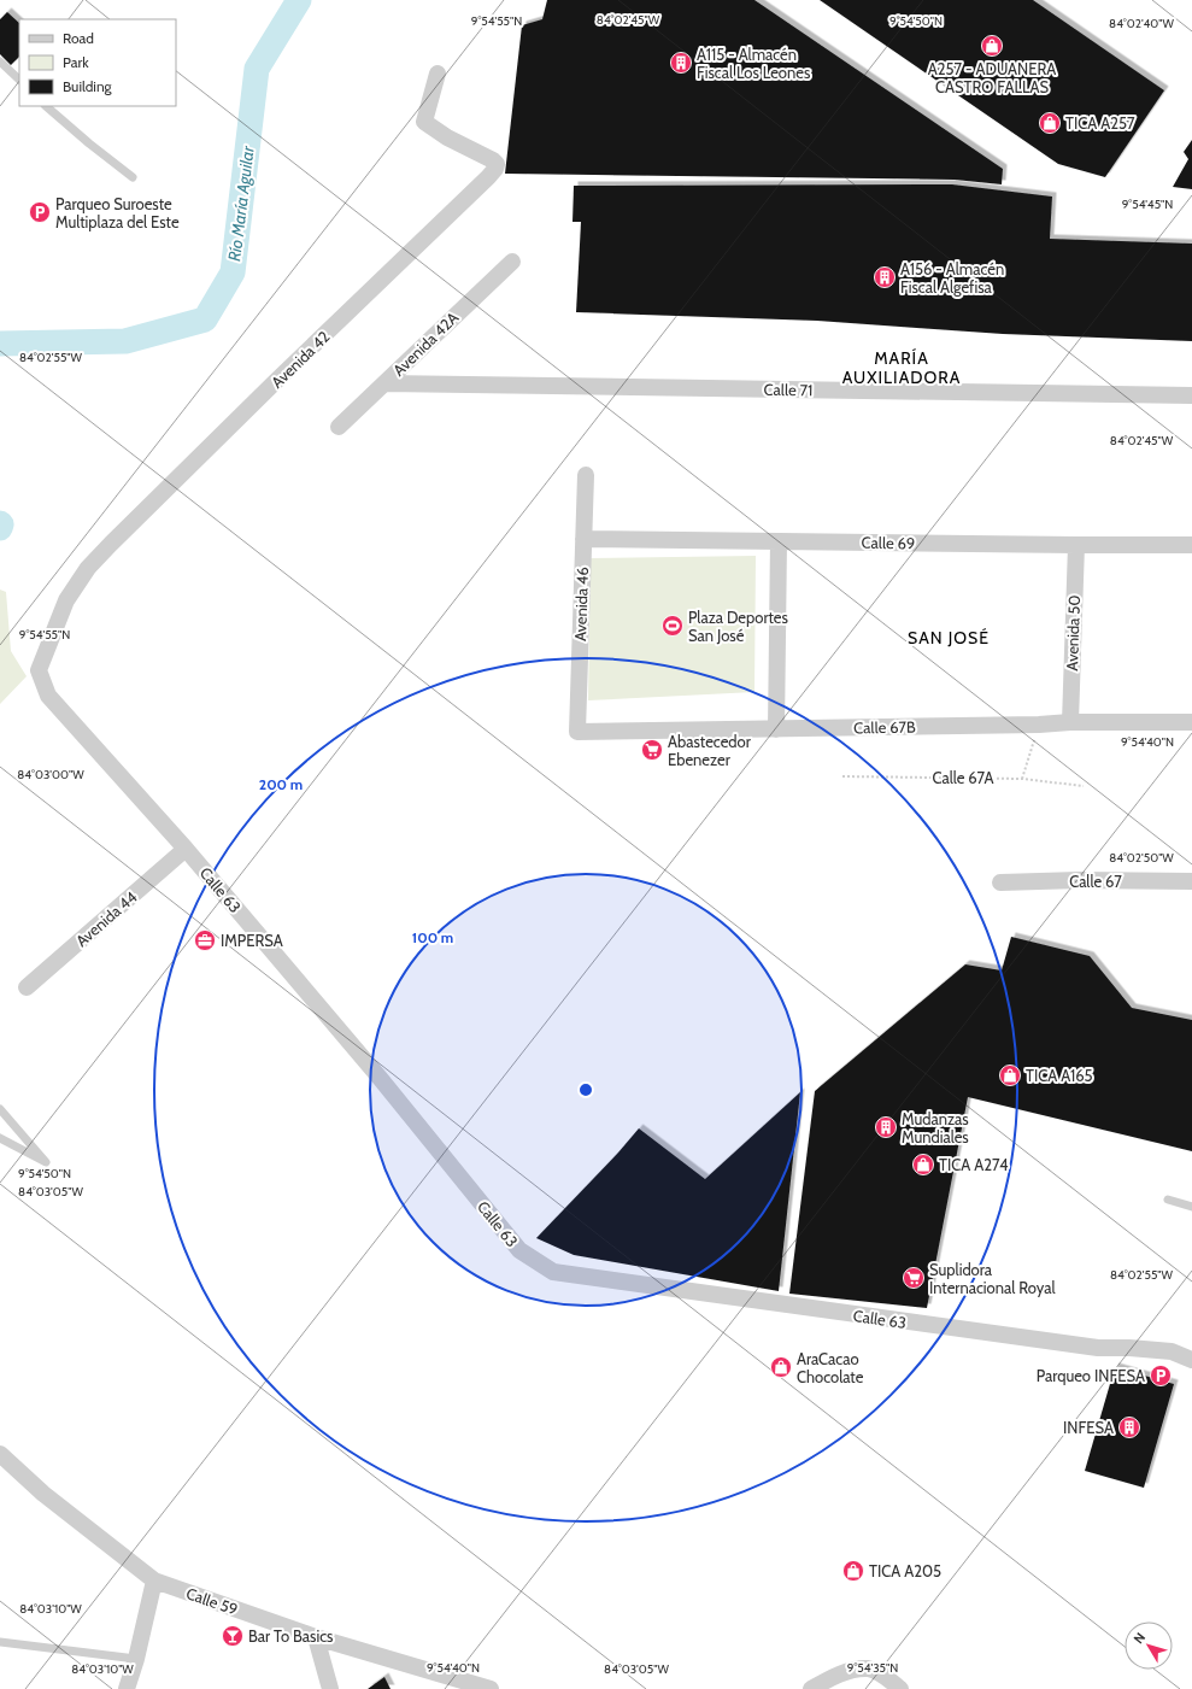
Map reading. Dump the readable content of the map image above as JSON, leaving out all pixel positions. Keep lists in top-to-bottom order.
{
  "streets": {
    "street": [
      "Avenida 42A",
      "Avenida 42",
      "Calle 71",
      "Calle 69",
      "Avenida 46",
      "Avenida 50",
      "Calle 67B",
      "Calle 67",
      "Calle 63",
      "Avenida 44",
      "Calle 59"
    ],
    "path": ["Calle 67A"]
  },
  "crossings": [
    ["Avenida 42A", "Calle 71"],
    ["Avenida 42", "Calle 63"],
    ["Calle 69", "Avenida 46"],
    ["Calle 69", "Avenida 50"],
    ["Avenida 46", "Calle 67B"],
    ["Avenida 50", "Calle 67B"],
    ["Calle 63", "Avenida 44"]
  ],
  "districts": ["MARÍA AUXILIADORA", "SAN JOSÉ"],
  "water": ["Río María Aguilar"],
  "places": {
    "shop": [
      "A257 - ADUANERA CASTRO FALLAS",
      "TICA A257",
      "TICA A165",
      "TICA A274",
      "AraCacao Chocolate",
      "TICA A205"
    ],
    "building": [
      "A115 - Almacén Fiscal Los Leones",
      "A156 - Almacén Fiscal Algefisa",
      "Mudanzas Mundiales",
      "INFESA"
    ],
    "parking": ["Parqueo Suroeste Multiplaza del Este", "Parqueo INFESA"],
    "sports": ["Plaza Deportes San José"],
    "supermarket": ["Abastecedor Ebenezer", "Suplidora Internacional Royal"],
    "office": ["IMPERSA"],
    "bar": ["Bar To Basics"]
  },
  "legend": ["Road", "Park", "Building"],
  "north": "top left",
  "coordinates": [
    "84°02'45\"W",
    "9°54'55\"N",
    "9°54'50\"N",
    "84°02'40\"W",
    "9°54'45\"N",
    "84°02'55\"W",
    "9°54'40\"N",
    "84°03'00\"W",
    "84°02'50\"W",
    "84°03'05\"W",
    "84°03'10\"W",
    "9°54'35\"N"
  ],
  "rings": ["200 m", "100 m"]
}
